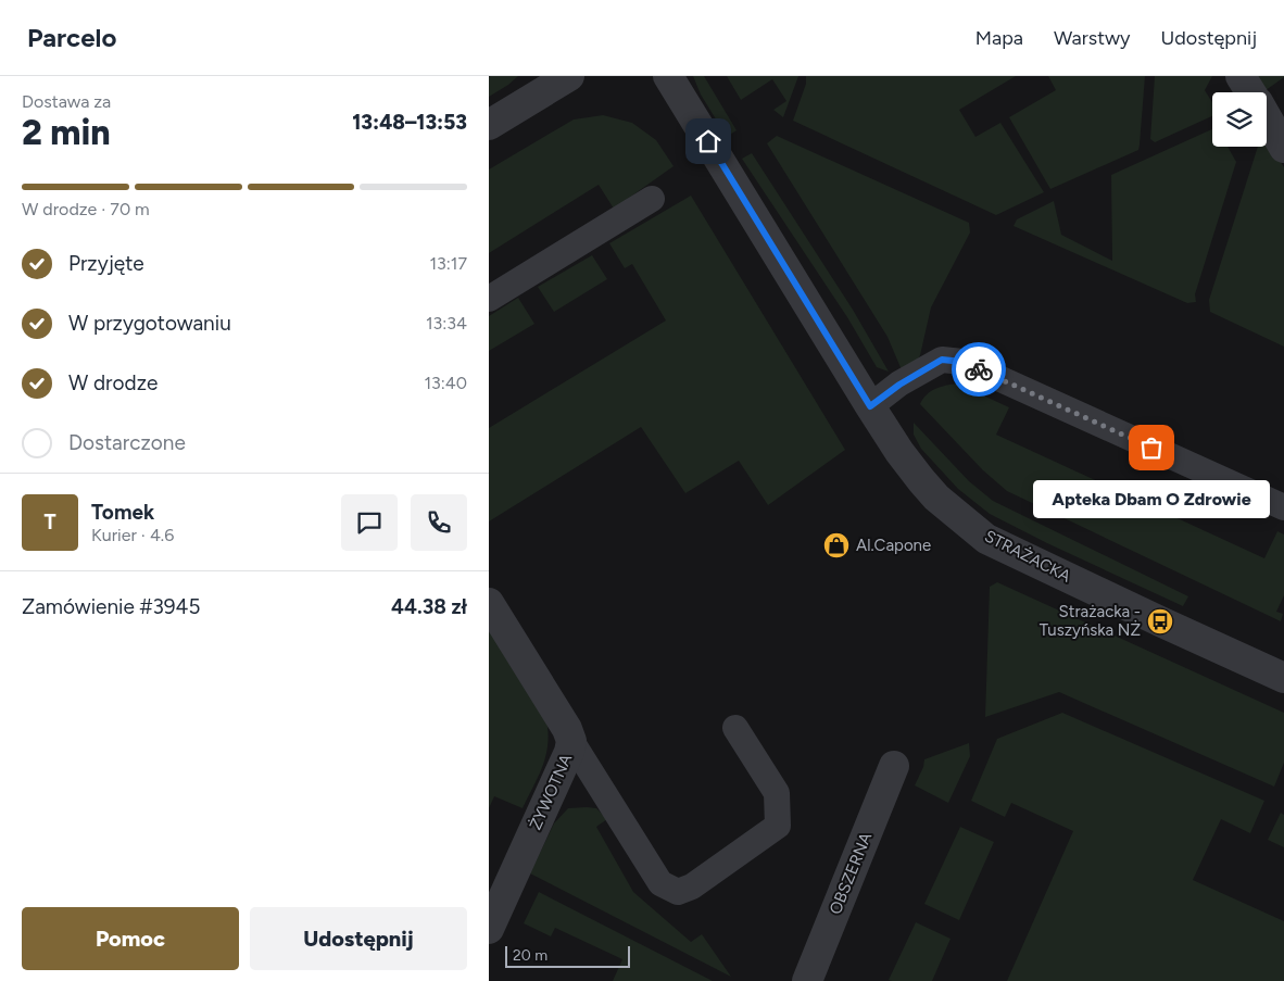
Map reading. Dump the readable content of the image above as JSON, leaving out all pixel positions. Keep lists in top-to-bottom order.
{
  "streets": {
    "street": ["STRAŻACKA", "ŻYWOTNA", "OBSZERNA"]
  },
  "places": {
    "other": ["Apteka Dbam O Zdrowie"],
    "shop": ["Al.Capone"],
    "bus stop": ["Strażacka - Tuszyńska NŻ"]
  },
  "scale_bar": "20 m",
  "page": {
    "header": "Parcelo",
    "nav": ["Mapa", "Warstwy", "Udostępnij"],
    "heading": ["2 min", "Dostawa za", "13:48–13:53"],
    "panel": [
      "Tomek",
      "Kurier · 4.6",
      "Zamówienie #3945",
      "44.38 zł"
    ],
    "bar": "W drodze · 70 m",
    "list": [
      ["Przyjęte", "13:17"],
      ["W przygotowaniu", "13:34"],
      ["W drodze", "13:40"],
      "Dostarczone"
    ],
    "bubble": "Apteka Dbam O Zdrowie",
    "round": "T",
    "buttons": ["Pomoc", "Udostępnij"],
    "scale": "20 m"
  }
}
